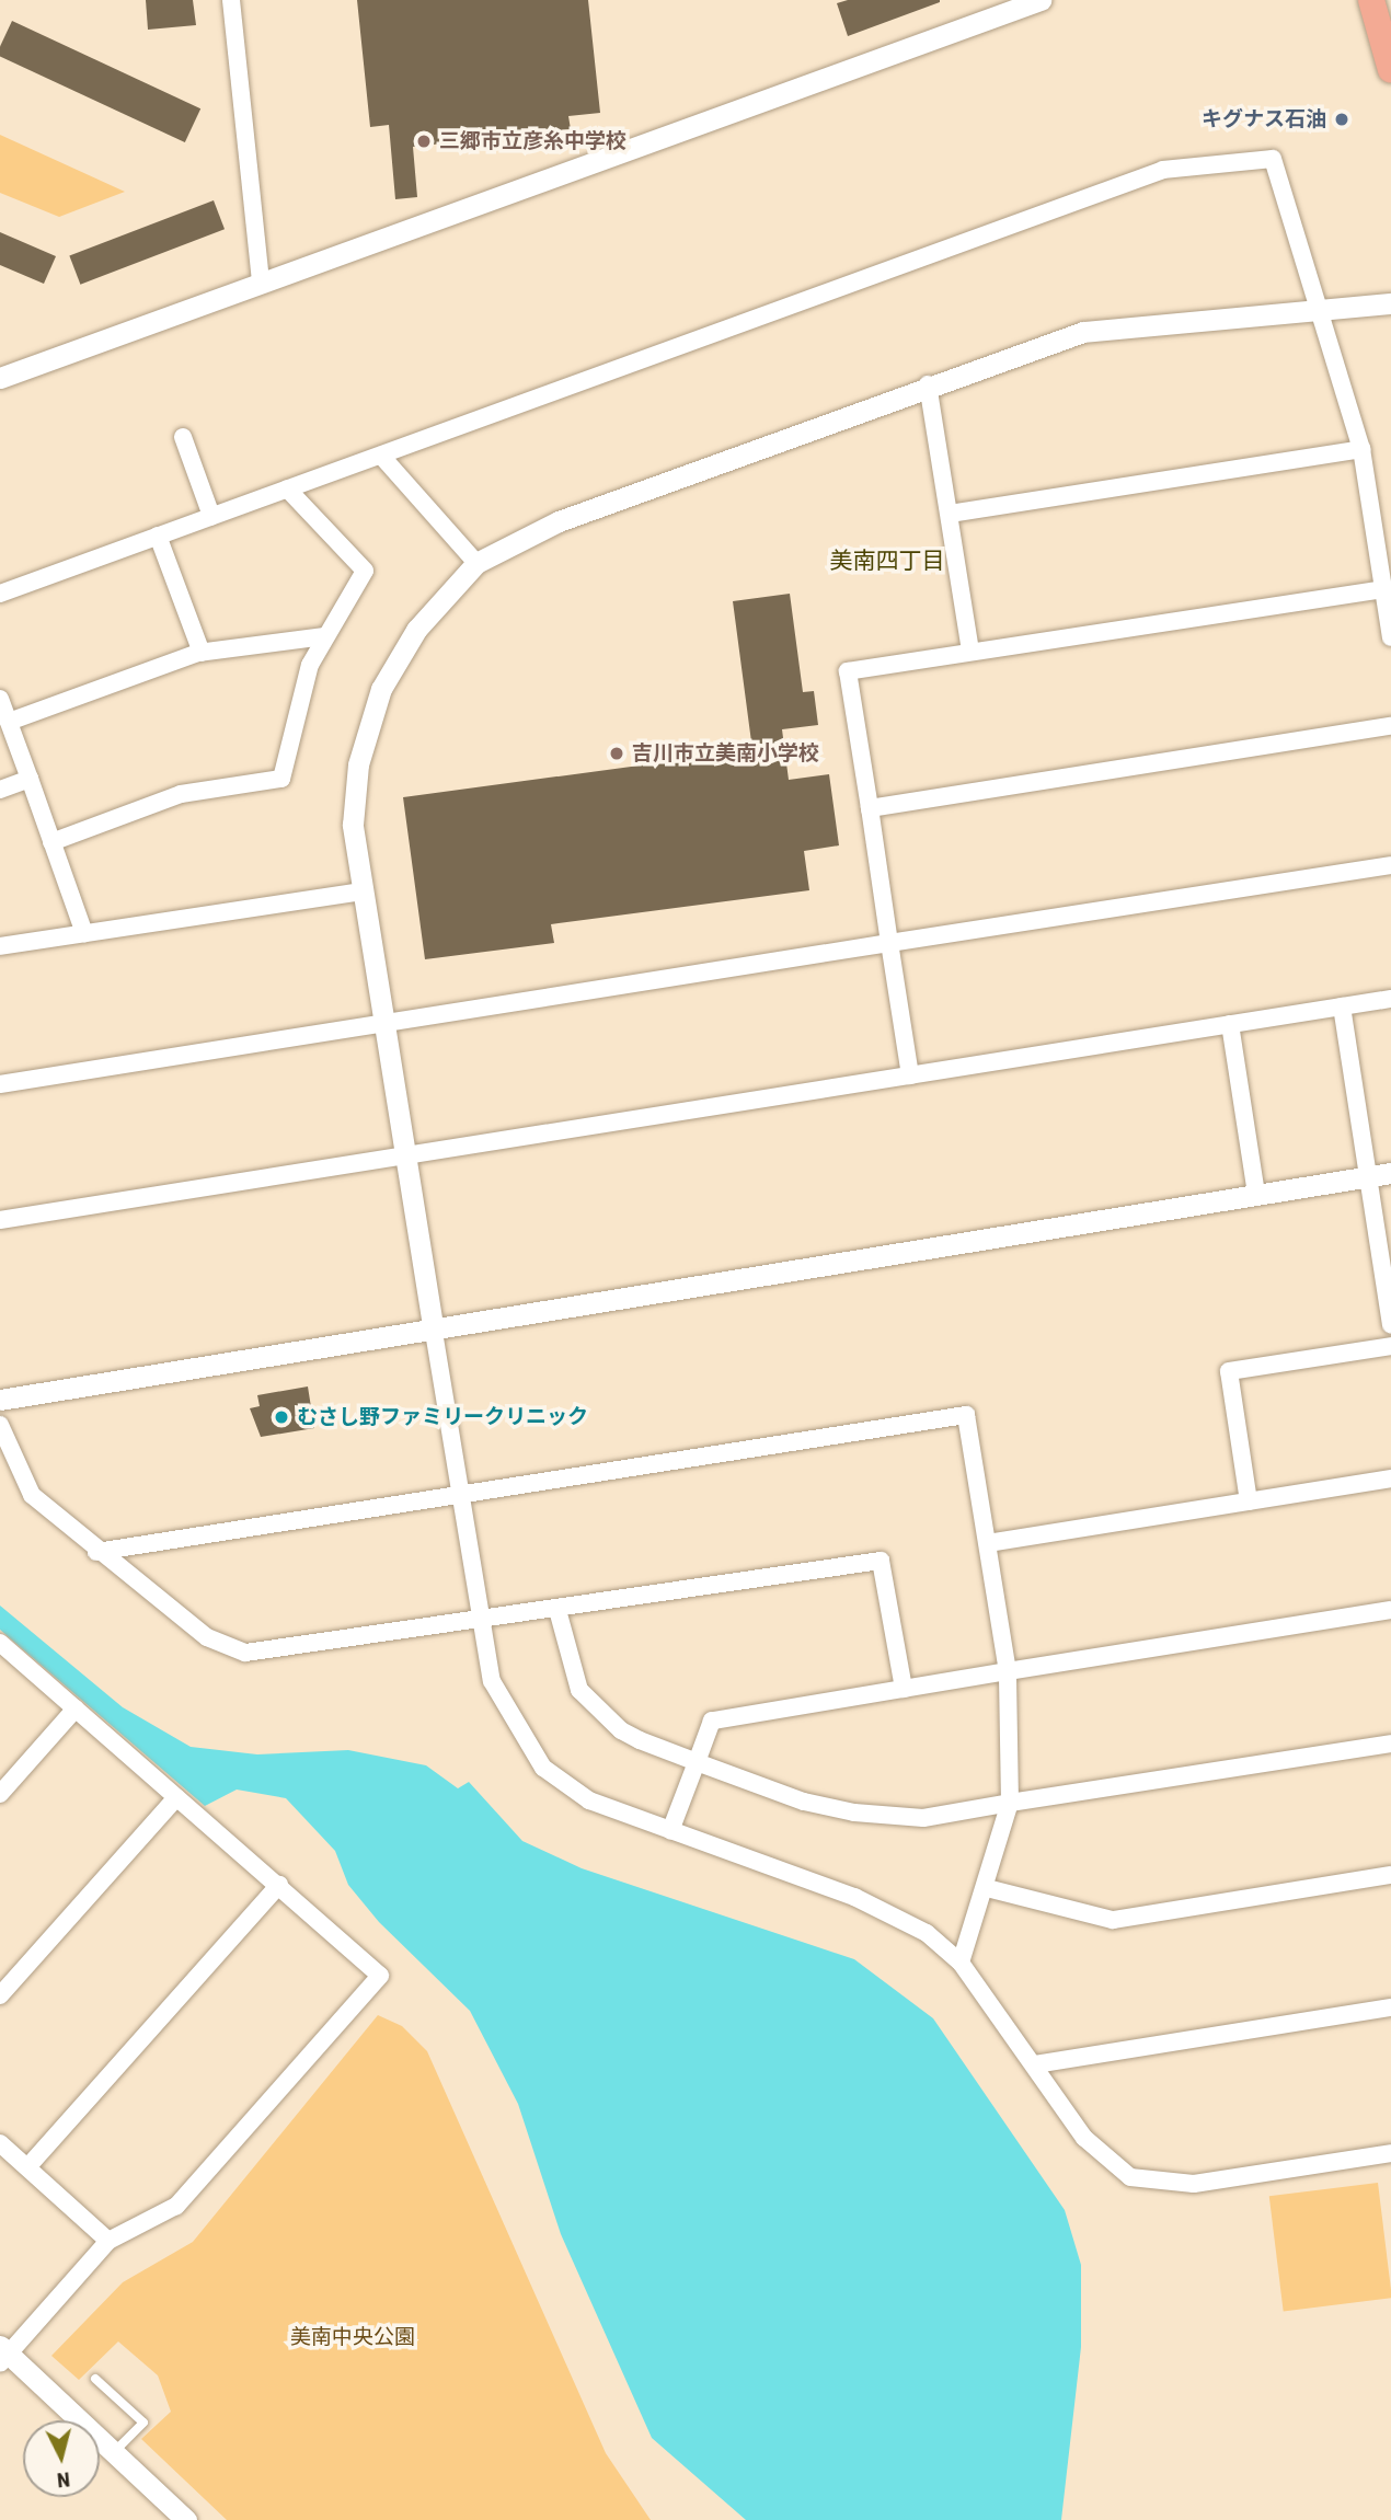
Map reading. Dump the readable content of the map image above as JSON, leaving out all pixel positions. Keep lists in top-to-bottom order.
{
  "districts": ["美南四丁目"],
  "parks": ["美南中央公園"],
  "places": [
    "キグナス石油",
    "三郷市立彦糸中学校",
    "吉川市立美南小学校",
    "むさし野ファミリークリニック"
  ],
  "north": "bottom"
}
